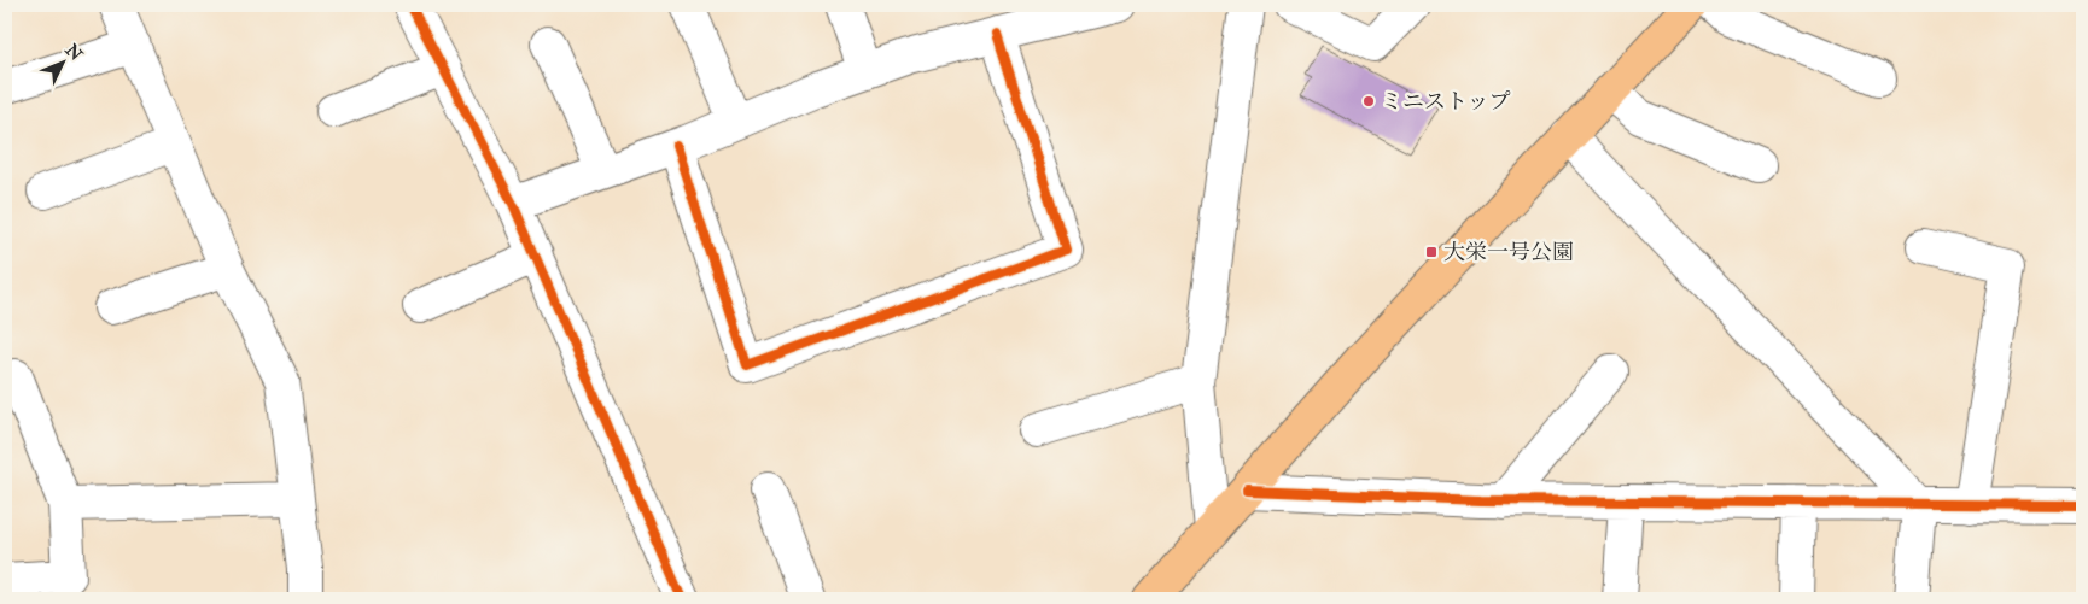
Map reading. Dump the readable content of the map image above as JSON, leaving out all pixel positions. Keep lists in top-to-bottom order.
{
  "places": {
    "other": ["ミニストップ"],
    "transit": ["大栄一号公園"]
  },
  "north": "top right"
}
